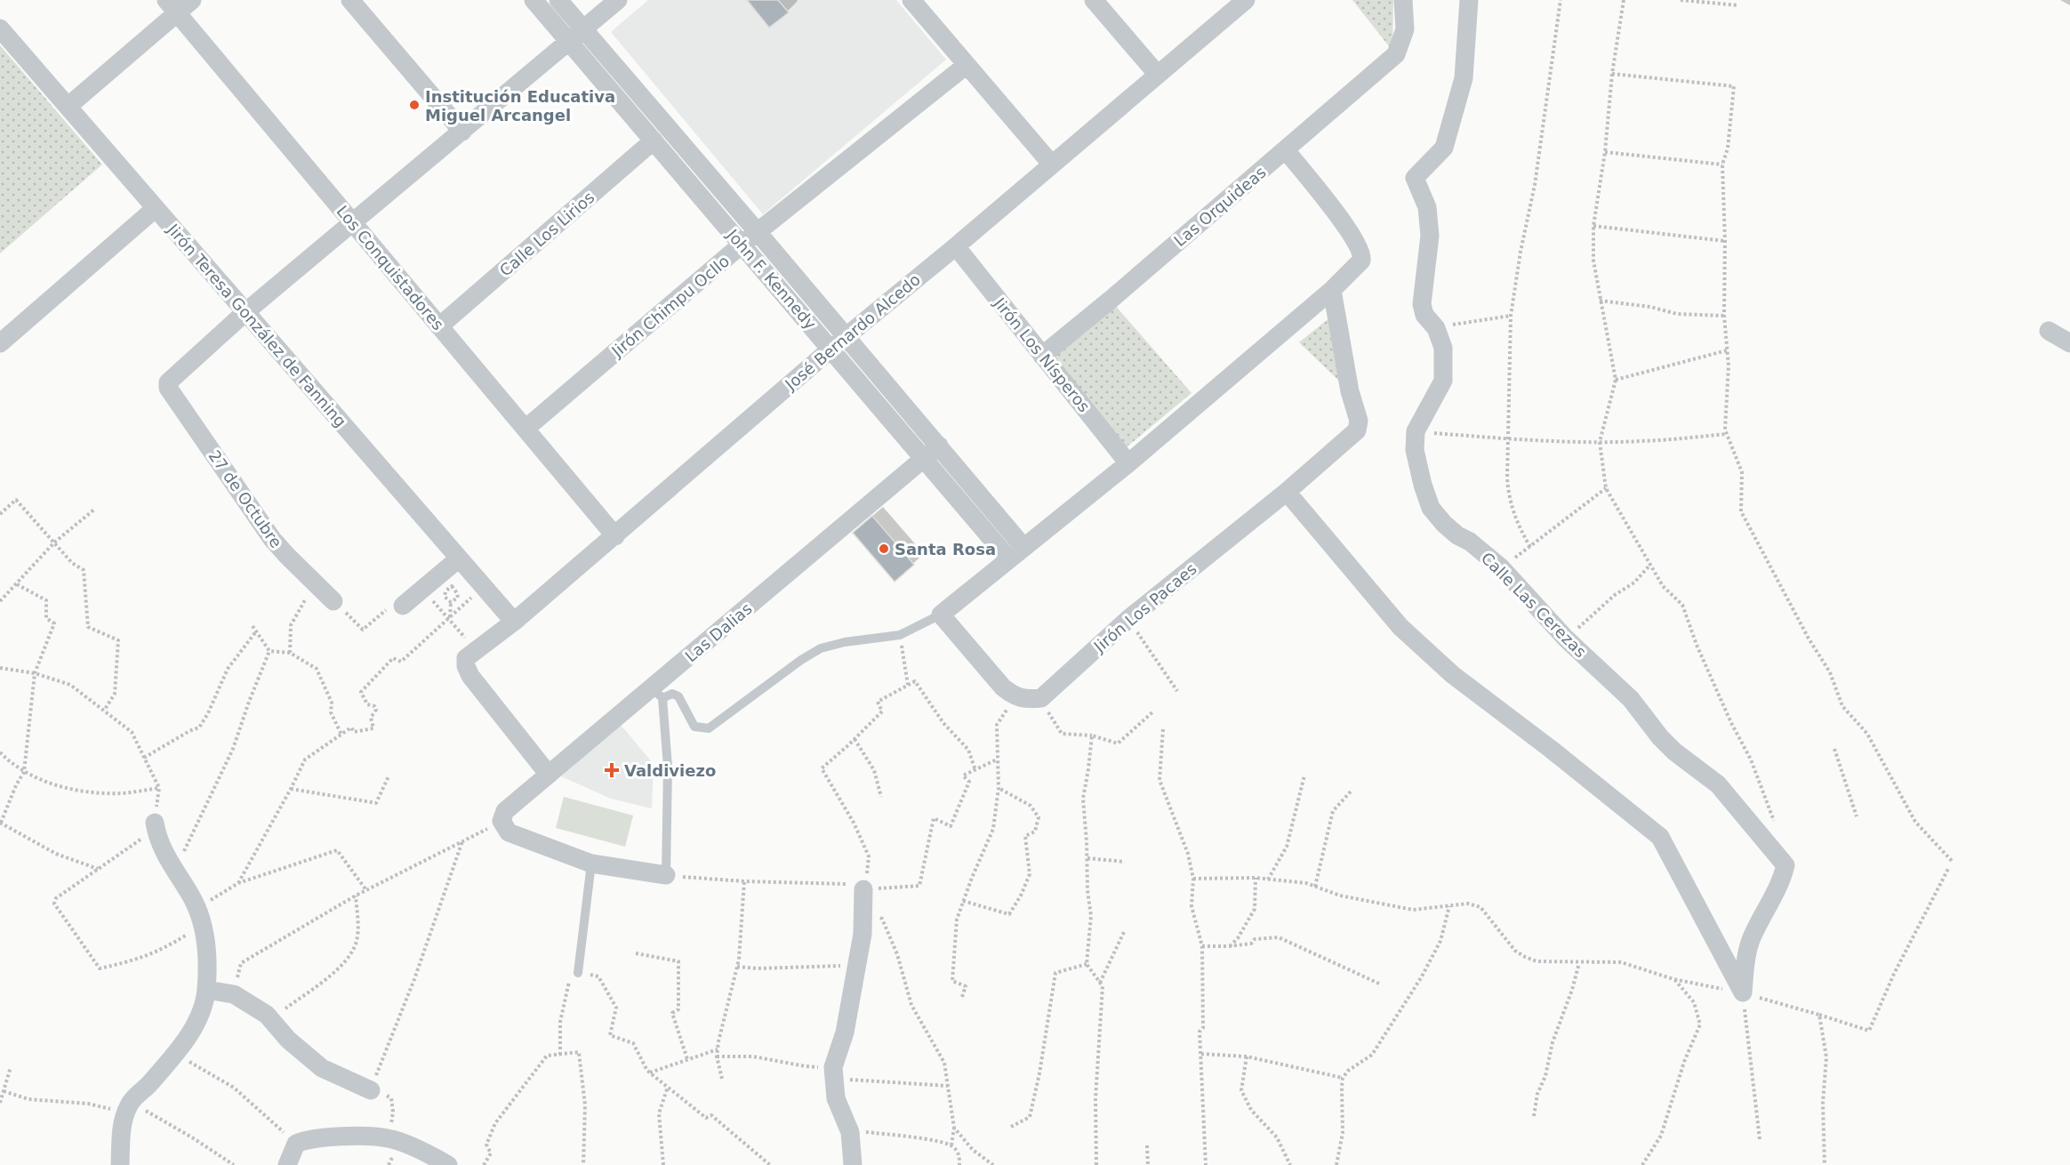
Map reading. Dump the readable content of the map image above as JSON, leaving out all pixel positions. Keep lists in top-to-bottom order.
{
  "streets": {
    "street": [
      "Las Orquideas",
      "Calle Los Lirios",
      "Los Conquistadores",
      "John F. Kennedy",
      "Jirón Chimpu Ocllo",
      "Jirón Teresa González de Fanning",
      "José Bernardo Alcedo",
      "Jirón Los Nísperos",
      "27 de Octubre",
      "Calle Las Cerezas",
      "Jirón Los Pacaes",
      "Las Dalias"
    ]
  },
  "crossings": [
    ["Las Orquideas", "Jirón Los Nísperos"],
    ["Calle Los Lirios", "Los Conquistadores"],
    ["Calle Los Lirios", "John F. Kennedy"],
    ["Los Conquistadores", "Jirón Chimpu Ocllo"],
    ["Los Conquistadores", "José Bernardo Alcedo"],
    ["John F. Kennedy", "Jirón Chimpu Ocllo"],
    ["John F. Kennedy", "José Bernardo Alcedo"],
    ["John F. Kennedy", "Las Dalias"],
    ["Jirón Teresa González de Fanning", "José Bernardo Alcedo"],
    ["Jirón Teresa González de Fanning", "27 de Octubre"],
    ["José Bernardo Alcedo", "Jirón Los Nísperos"],
    ["José Bernardo Alcedo", "Las Dalias"]
  ],
  "places": {
    "other": ["Institución Educativa Miguel Arcangel", "Santa Rosa"],
    "health": ["Valdiviezo"]
  }
}
